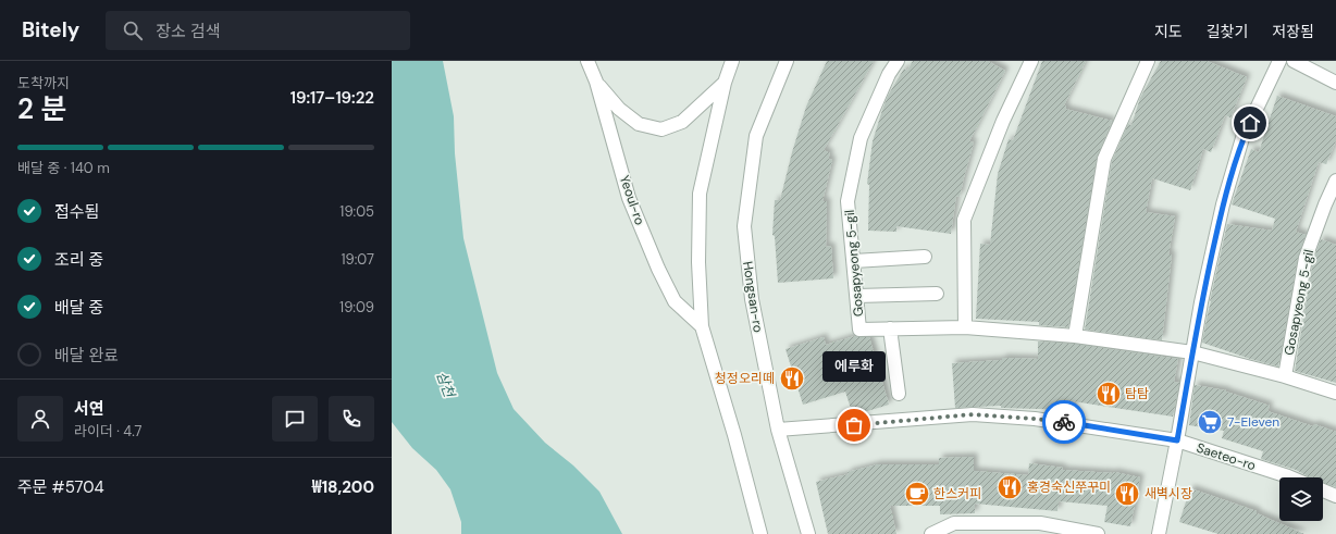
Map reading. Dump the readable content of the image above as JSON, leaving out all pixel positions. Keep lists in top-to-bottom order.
{
  "streets": {
    "street": [
      "Yeoul-ro",
      "Gosapyeong 5-gil",
      "Hongsan-ro",
      "Saeteo-ro"
    ]
  },
  "crossings": [
    ["Hongsan-ro", "Saeteo-ro"]
  ],
  "water": ["삼천"],
  "places": {
    "restaurant": [
      "청정오리떼",
      "탐탐",
      "홍경숙신쭈꾸미",
      "새벽시장"
    ],
    "supermarket": ["7-Eleven"],
    "other": ["에루화"],
    "cafe": ["한스커피"]
  },
  "page": {
    "header": "Bitely",
    "search": "장소 검색",
    "nav": ["지도", "길찾기", "저장됨"],
    "heading": ["2 분", "도착까지", "19:17–19:22"],
    "panel": [
      "서연",
      "라이더 · 4.7",
      "주문 #5704",
      "₩18,200"
    ],
    "bar": "배달 중 · 140 m",
    "list": [
      ["접수됨", "19:05"],
      ["조리 중", "19:07"],
      ["배달 중", "19:09"],
      "배달 완료"
    ],
    "bubble": "에루화"
  }
}
